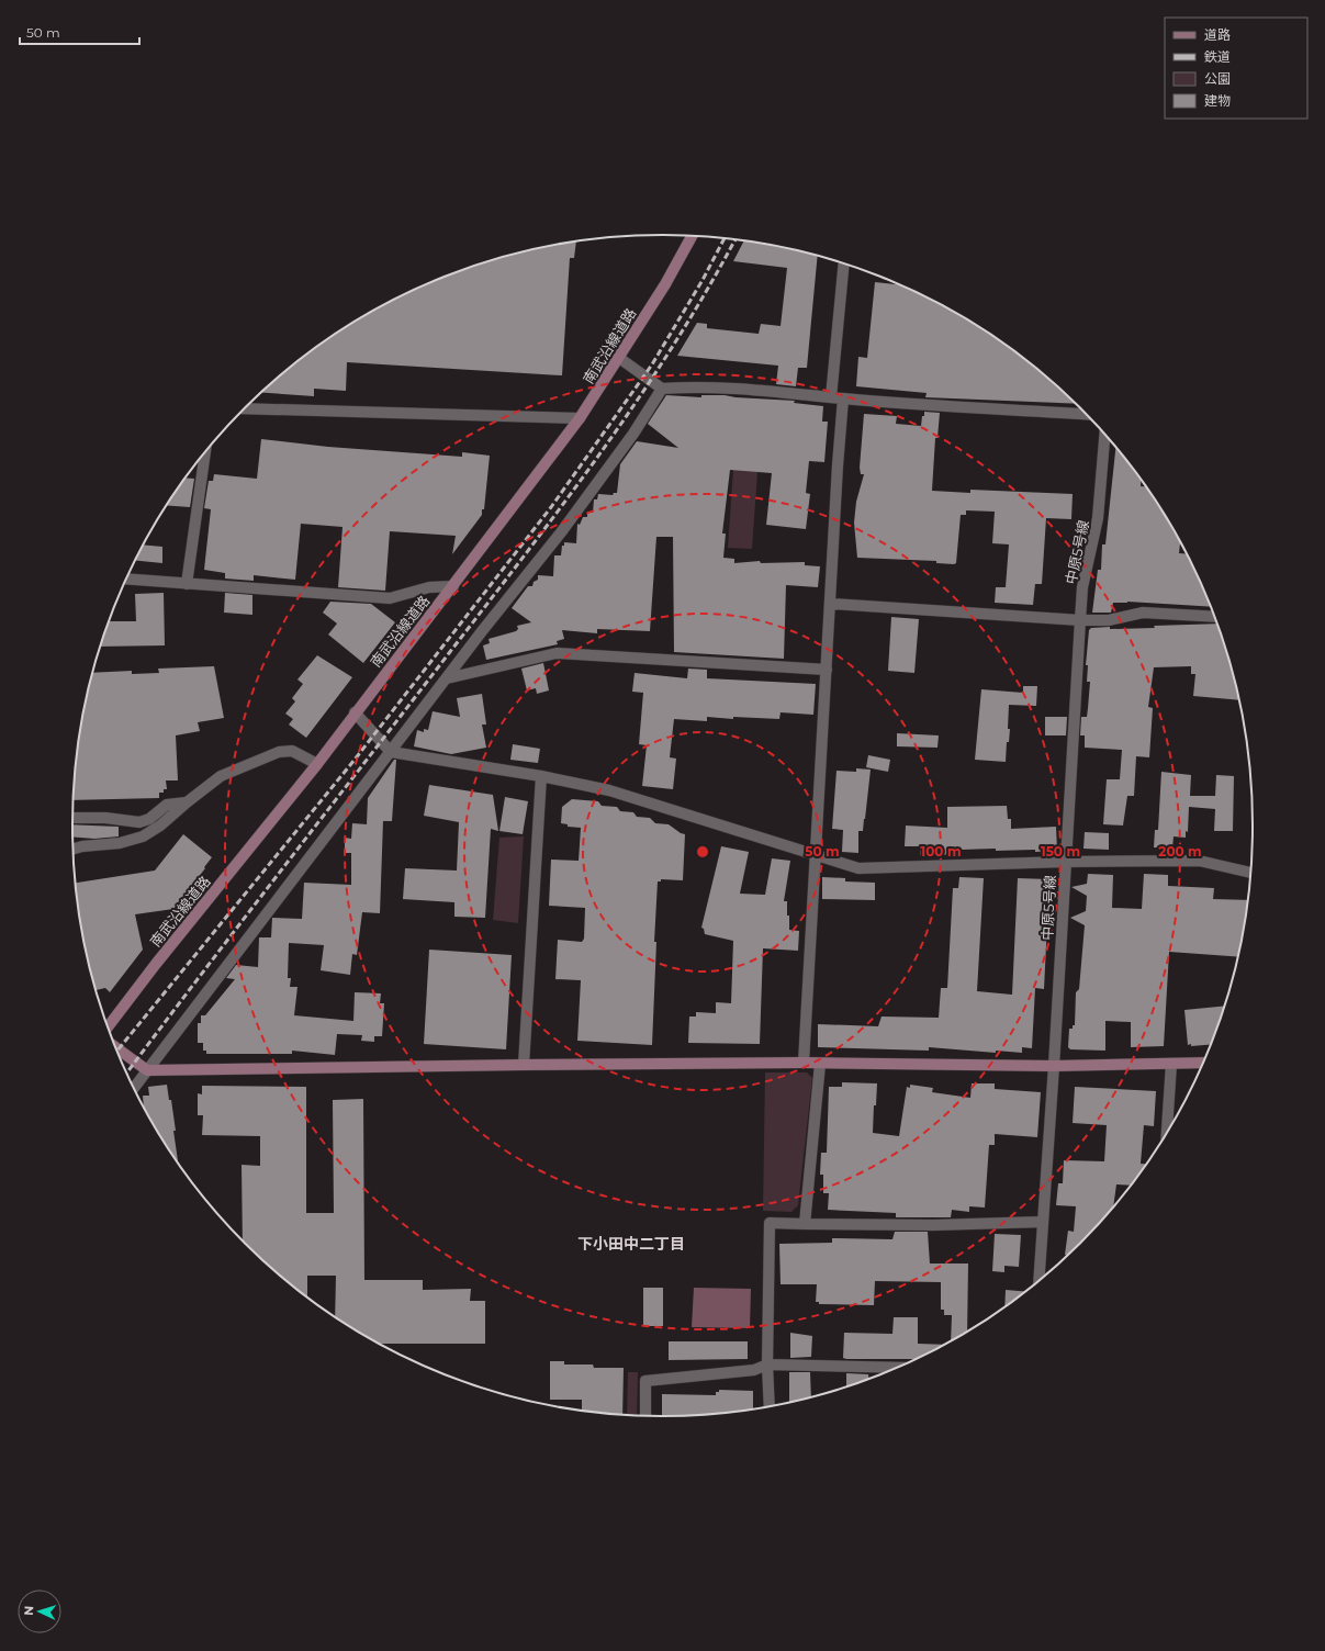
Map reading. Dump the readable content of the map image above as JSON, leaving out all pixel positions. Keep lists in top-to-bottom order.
{
  "streets": {
    "street": ["南武沿線道路", "中原5号線"]
  },
  "districts": ["下小田中二丁目"],
  "legend": [
    "道路",
    "鉄道",
    "公園",
    "建物"
  ],
  "scale_bar": "50 m",
  "north": "left",
  "rings": [
    "50 m",
    "100 m",
    "150 m",
    "200 m"
  ]
}
